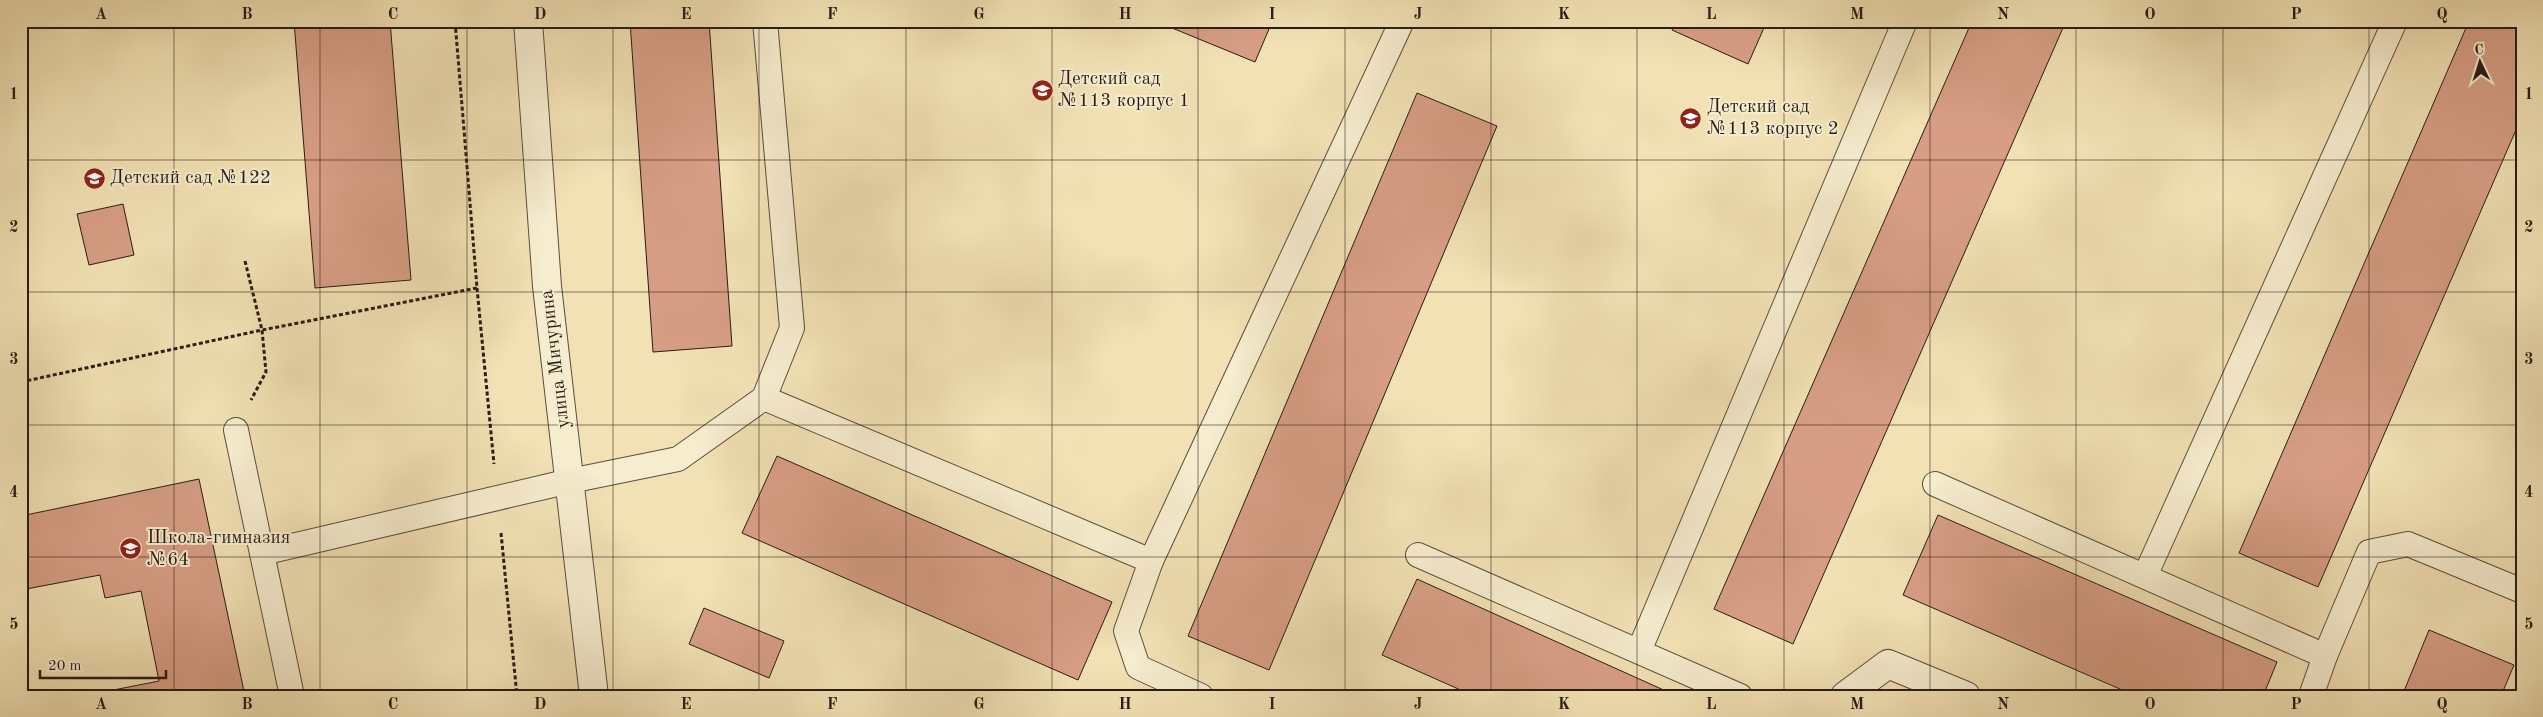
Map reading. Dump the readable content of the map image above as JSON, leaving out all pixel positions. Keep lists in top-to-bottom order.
{
  "streets": {
    "street": ["улица Мичурина"]
  },
  "places": {
    "school or university": [
      "Детский сад №113 корпус 1",
      "Детский сад №113 корпус 2",
      "Детский сад №122",
      "Школа-гимназия №64"
    ]
  },
  "scale_bar": "20 m",
  "north": "top",
  "grid": {
    "columns": [
      "A",
      "B",
      "C",
      "D",
      "E",
      "F",
      "G",
      "H",
      "I",
      "J",
      "K",
      "L",
      "M",
      "N",
      "O",
      "P",
      "Q"
    ],
    "rows": [
      "1",
      "2",
      "3",
      "4",
      "5"
    ]
  }
}
